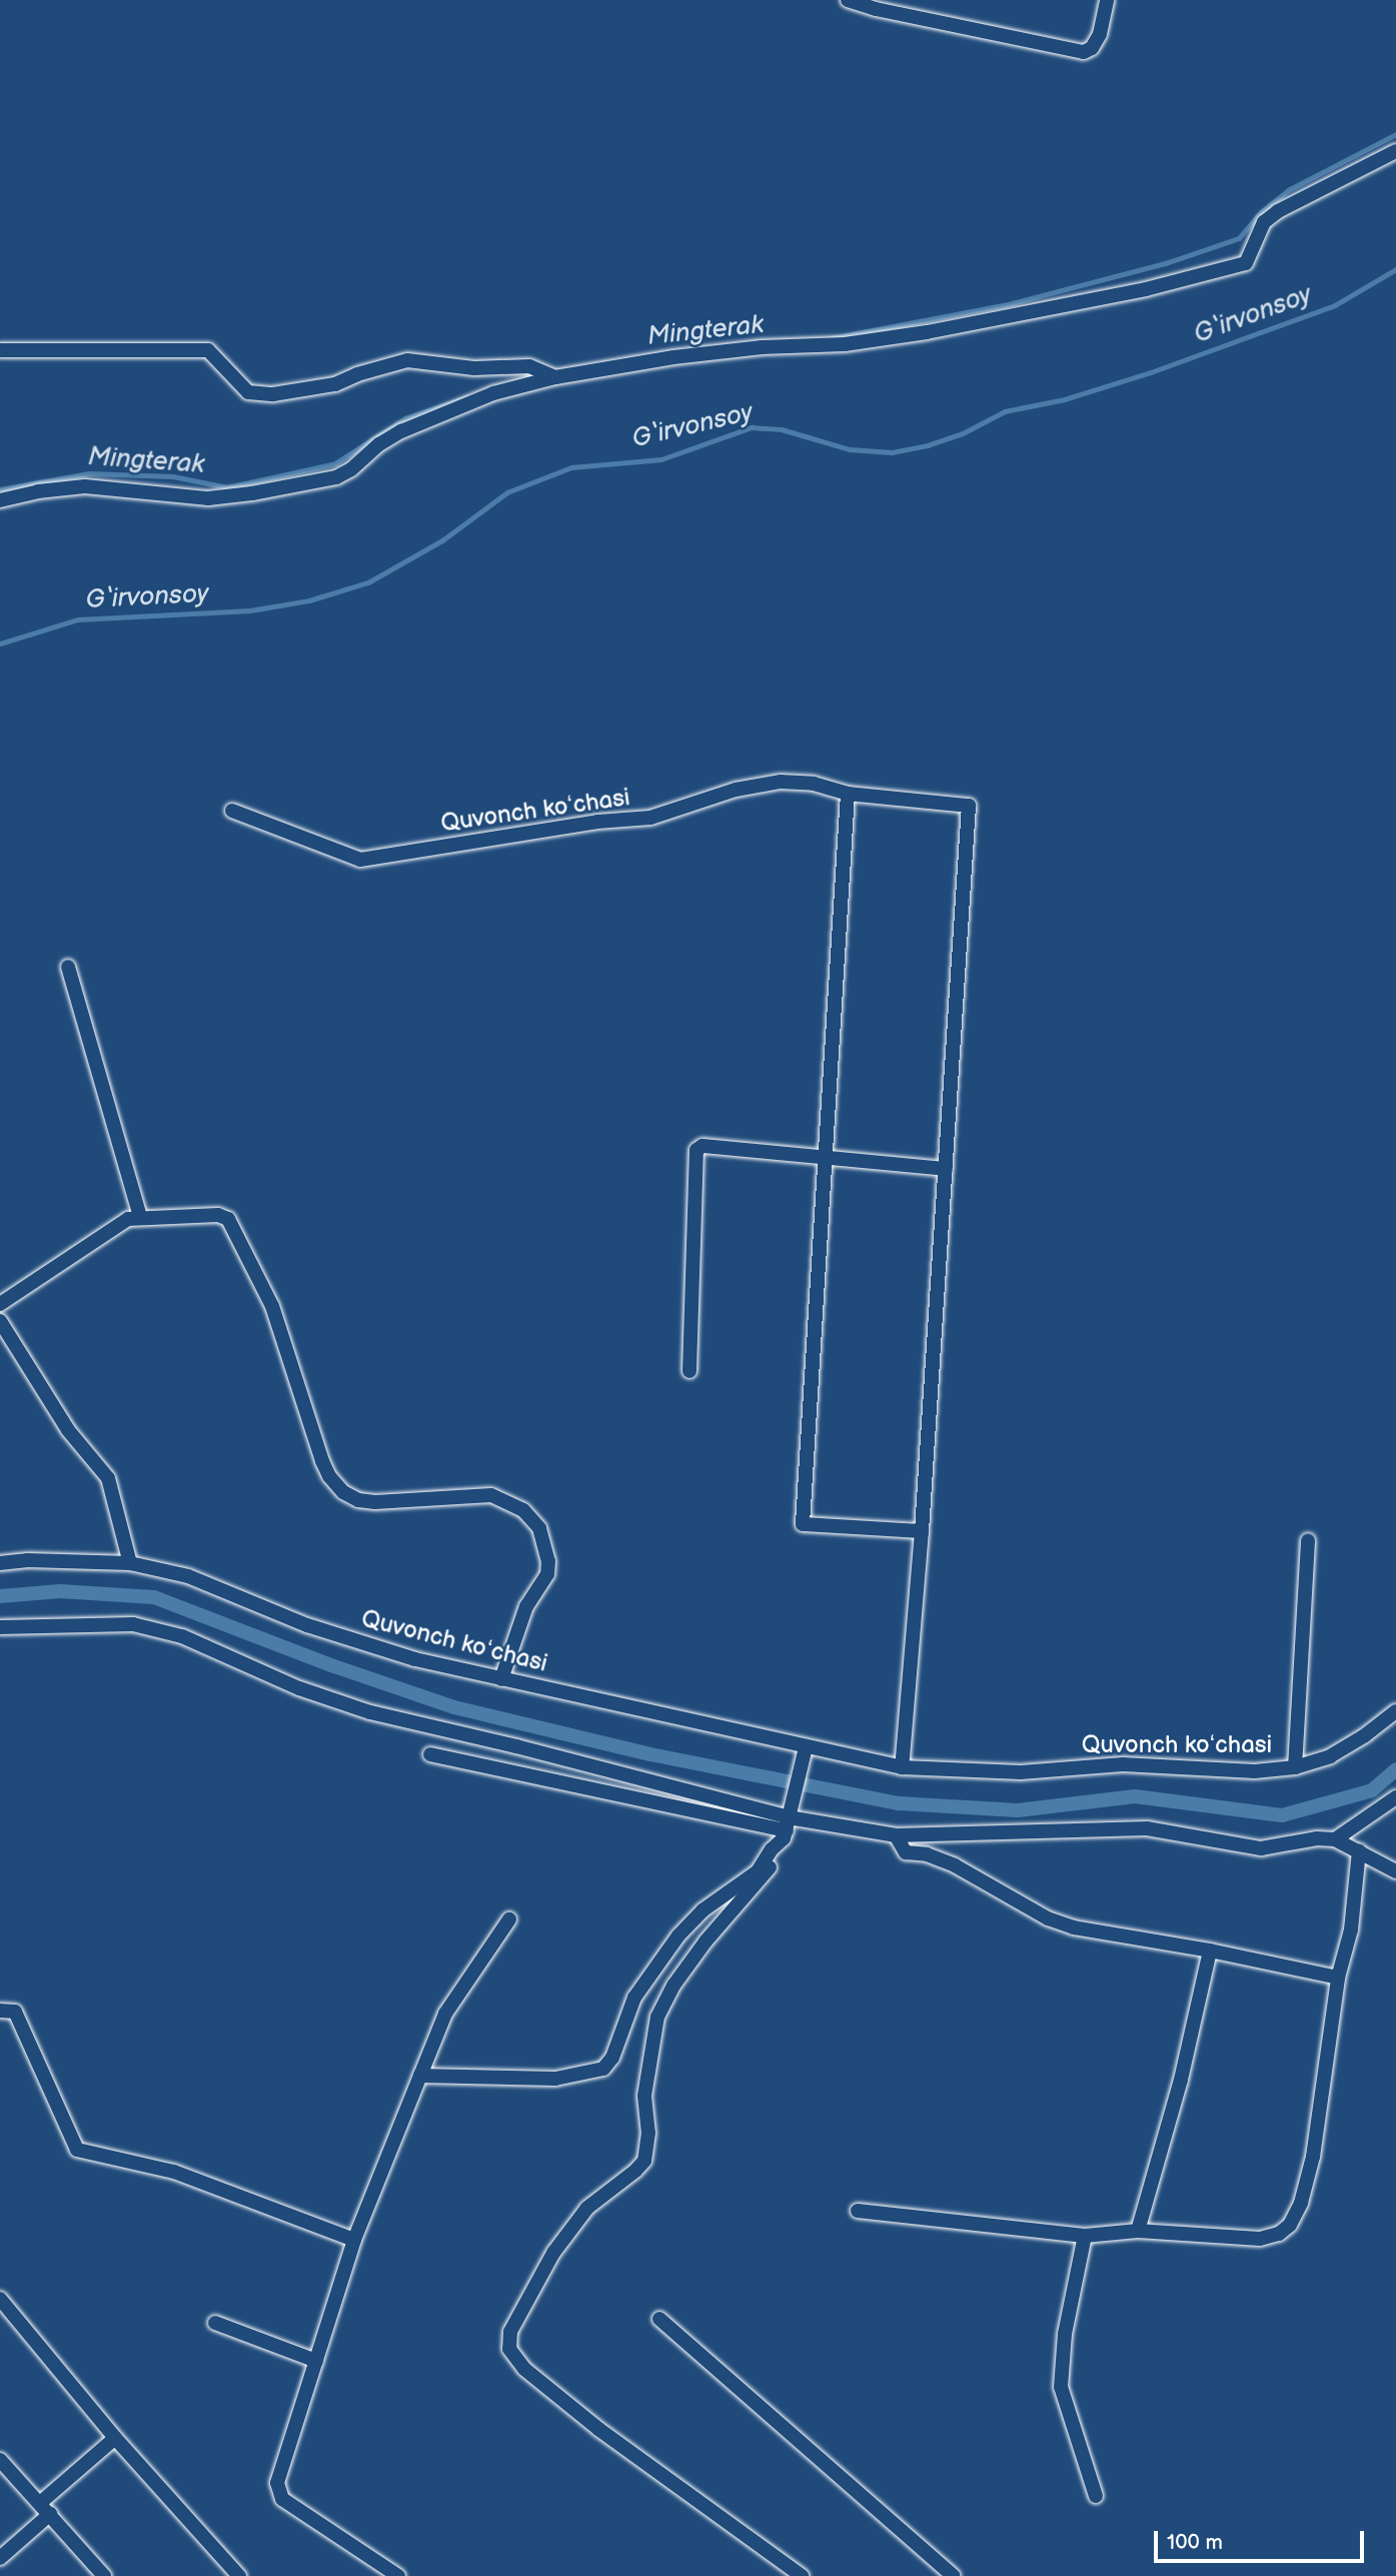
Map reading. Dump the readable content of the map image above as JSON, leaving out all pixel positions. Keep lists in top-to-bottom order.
{
  "streets": {
    "street": ["Quvonch koʻchasi"]
  },
  "water": ["G‘irvonsoy", "Mingterak"],
  "scale_bar": "100 m"
}
